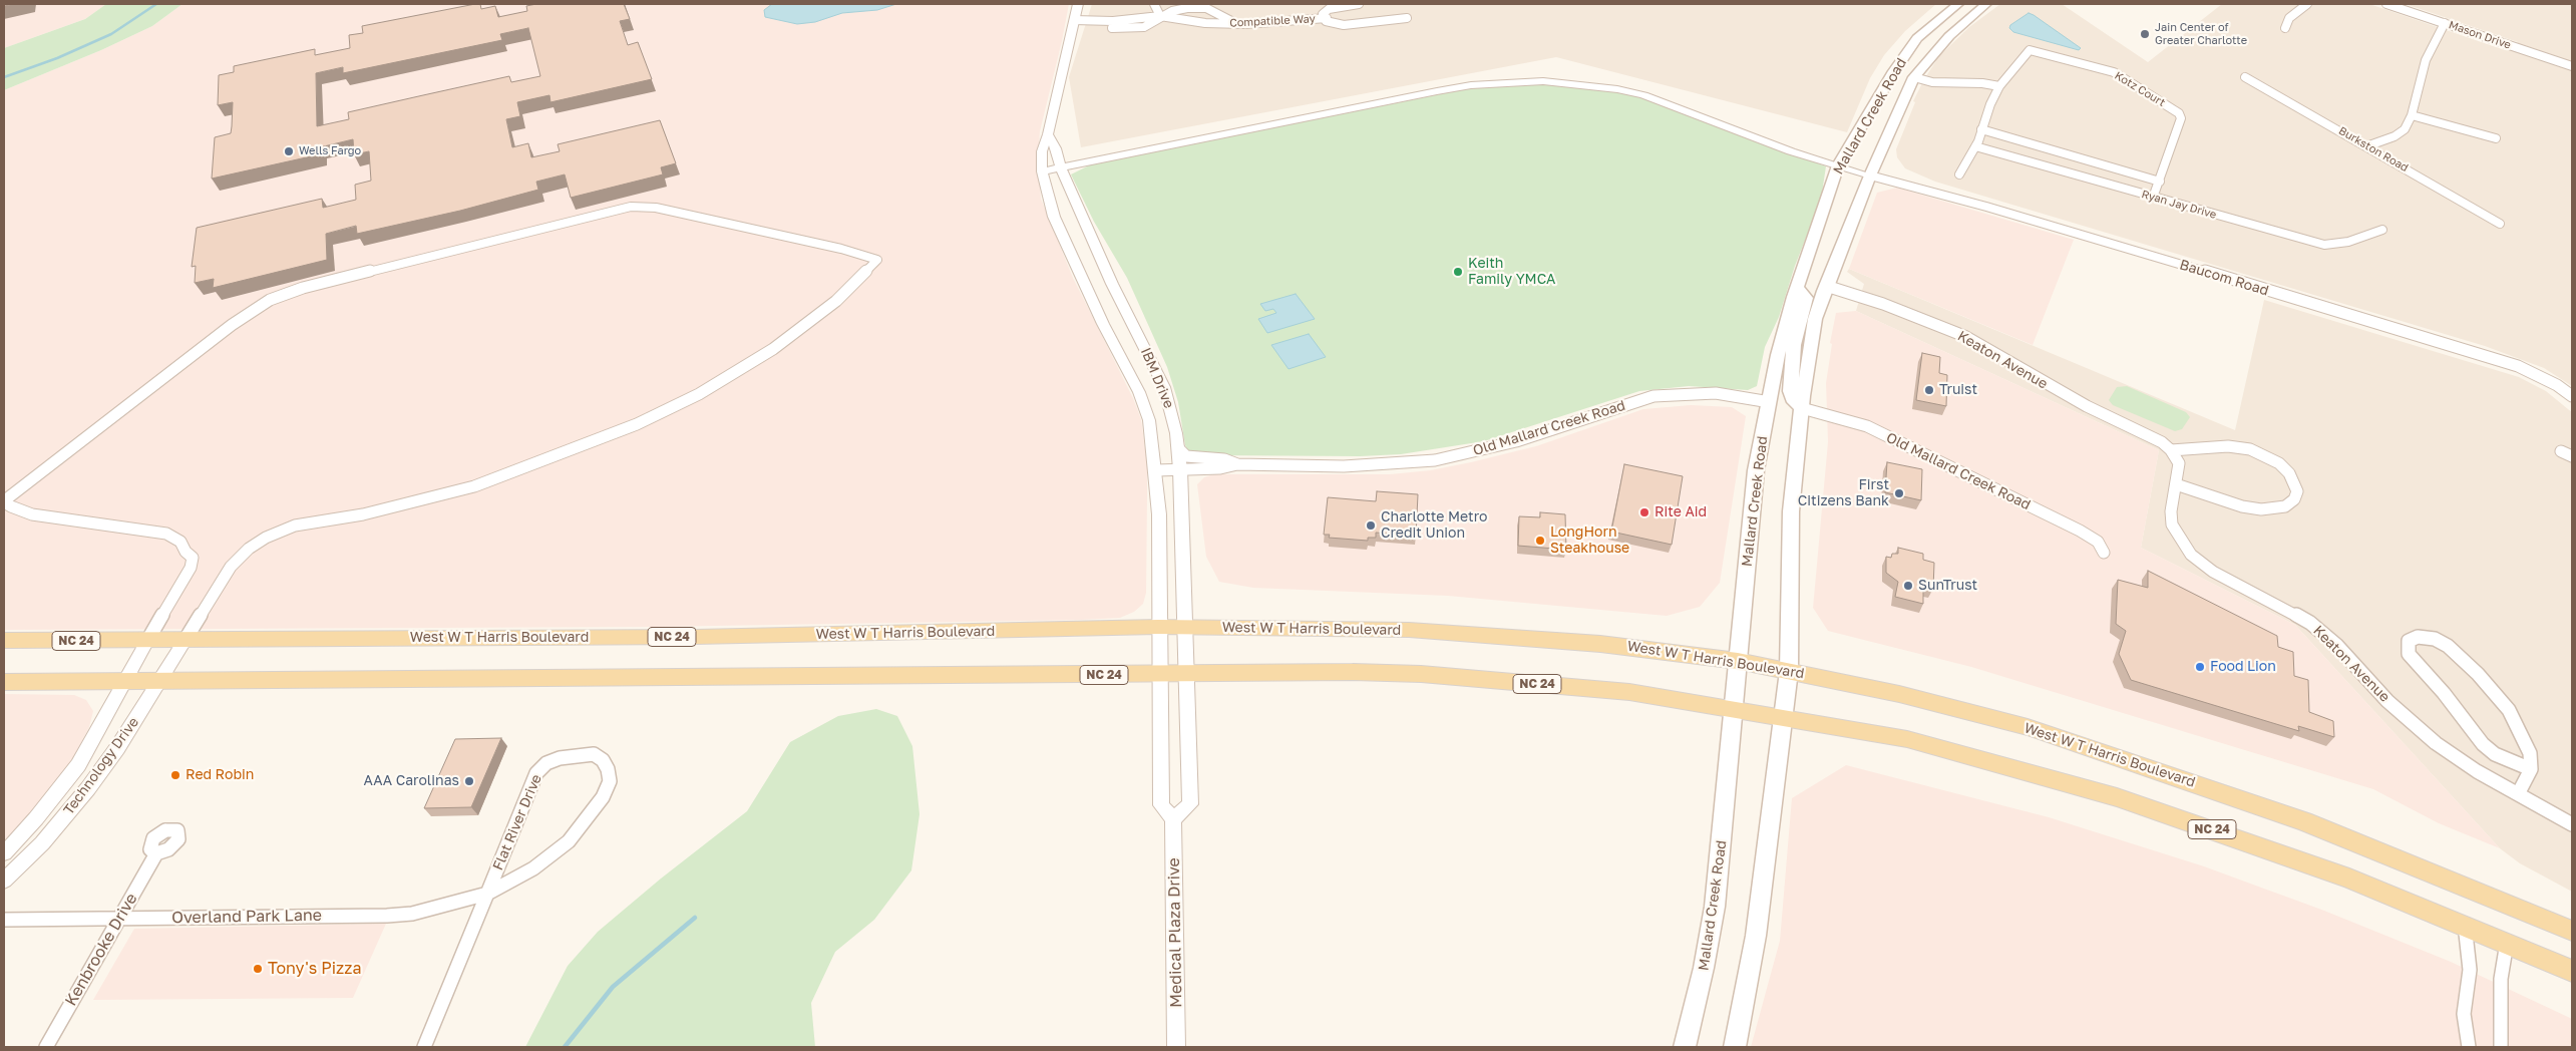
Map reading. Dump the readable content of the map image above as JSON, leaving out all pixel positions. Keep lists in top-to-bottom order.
{
  "streets": {
    "main road": ["Mallard Creek Road", "West W T Harris Boulevard", "NC 24"],
    "street": [
      "Compatible Way",
      "Mason Drive",
      "Kotz Court",
      "Burkston Road",
      "Ryan Jay Drive",
      "Baucom Road",
      "Keaton Avenue",
      "IBM Drive",
      "Old Mallard Creek Road",
      "Technology Drive",
      "Flat River Drive",
      "Overland Park Lane",
      "Medical Plaza Drive",
      "Kenbrooke Drive"
    ]
  },
  "crossings": [
    ["Kotz Court", "Ryan Jay Drive"],
    ["Mallard Creek Road", "Baucom Road"],
    ["Mallard Creek Road", "Keaton Avenue"],
    ["Mallard Creek Road", "Old Mallard Creek Road"],
    ["Mallard Creek Road", "West W T Harris Boulevard"],
    ["Mallard Creek Road", "NC 24"],
    ["IBM Drive", "Old Mallard Creek Road"],
    ["IBM Drive", "West W T Harris Boulevard"],
    ["IBM Drive", "NC 24"],
    ["IBM Drive", "Medical Plaza Drive"],
    ["West W T Harris Boulevard", "Technology Drive"],
    ["NC 24", "Technology Drive"],
    ["NC 24", "Medical Plaza Drive"],
    ["Flat River Drive", "Overland Park Lane"],
    ["Overland Park Lane", "Kenbrooke Drive"]
  ],
  "places": [
    "Jain Center of Greater Charlotte",
    "Wells Fargo",
    "Keith Family YMCA",
    "Truist",
    "First Citizens Bank",
    "Rite Aid",
    "Charlotte Metro Credit Union",
    "LongHorn Steakhouse",
    "SunTrust",
    "Food Lion",
    "Red Robin",
    "AAA Carolinas",
    "Tony's Pizza"
  ]
}
